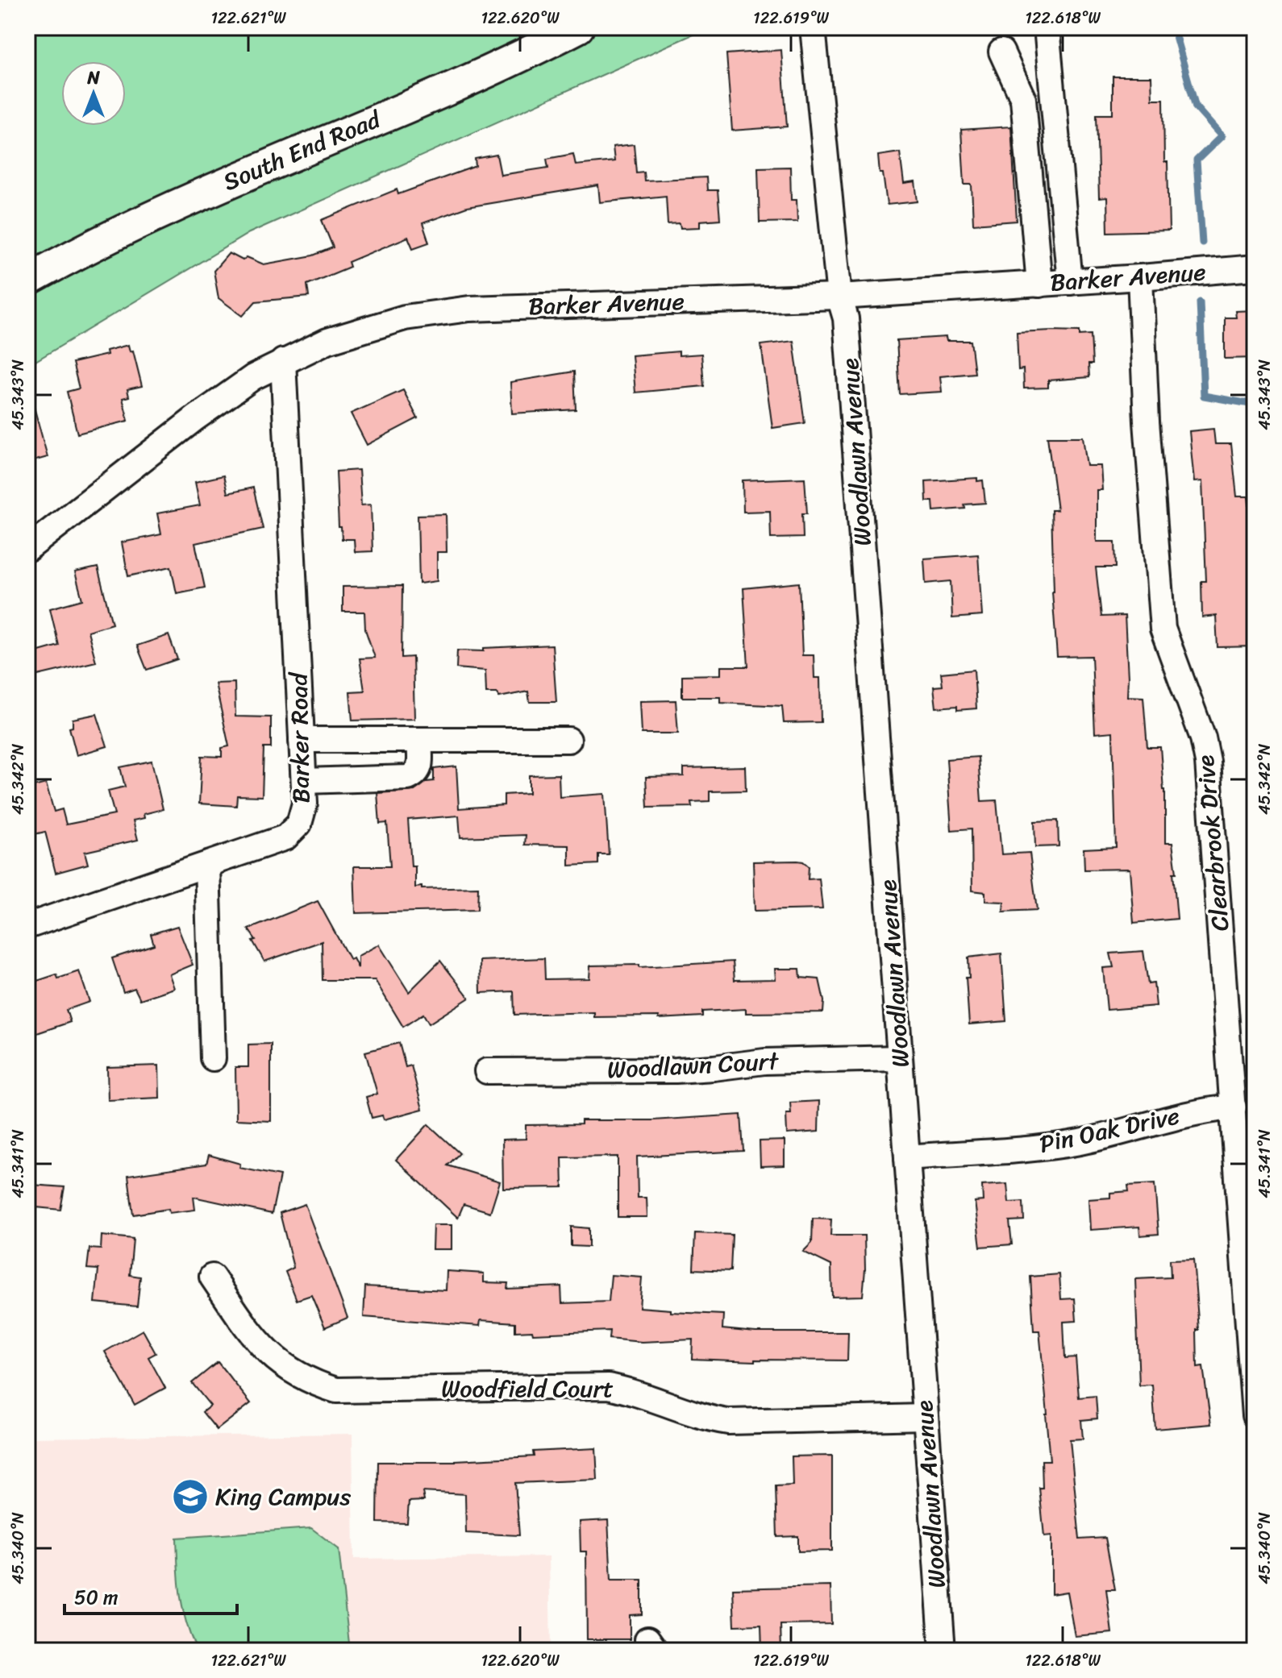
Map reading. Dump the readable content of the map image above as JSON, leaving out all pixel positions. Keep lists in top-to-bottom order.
{
  "streets": {
    "main road": ["South End Road"],
    "street": [
      "Barker Avenue",
      "Woodlawn Avenue",
      "Barker Road",
      "Clearbrook Drive",
      "Woodlawn Court",
      "Pin Oak Drive",
      "Woodfield Court"
    ]
  },
  "crossings": [
    ["Barker Avenue", "Woodlawn Avenue"],
    ["Barker Avenue", "Barker Road"],
    ["Barker Avenue", "Clearbrook Drive"],
    ["Woodlawn Avenue", "Woodlawn Court"],
    ["Woodlawn Avenue", "Pin Oak Drive"],
    ["Woodlawn Avenue", "Woodfield Court"],
    ["Clearbrook Drive", "Pin Oak Drive"]
  ],
  "places": {
    "school or university": ["King Campus"]
  },
  "scale_bar": "50 m",
  "north": "top",
  "coordinates": [
    "122.621°W",
    "122.620°W",
    "122.619°W",
    "122.618°W",
    "45.343°N",
    "45.342°N",
    "45.341°N",
    "45.340°N"
  ]
}
